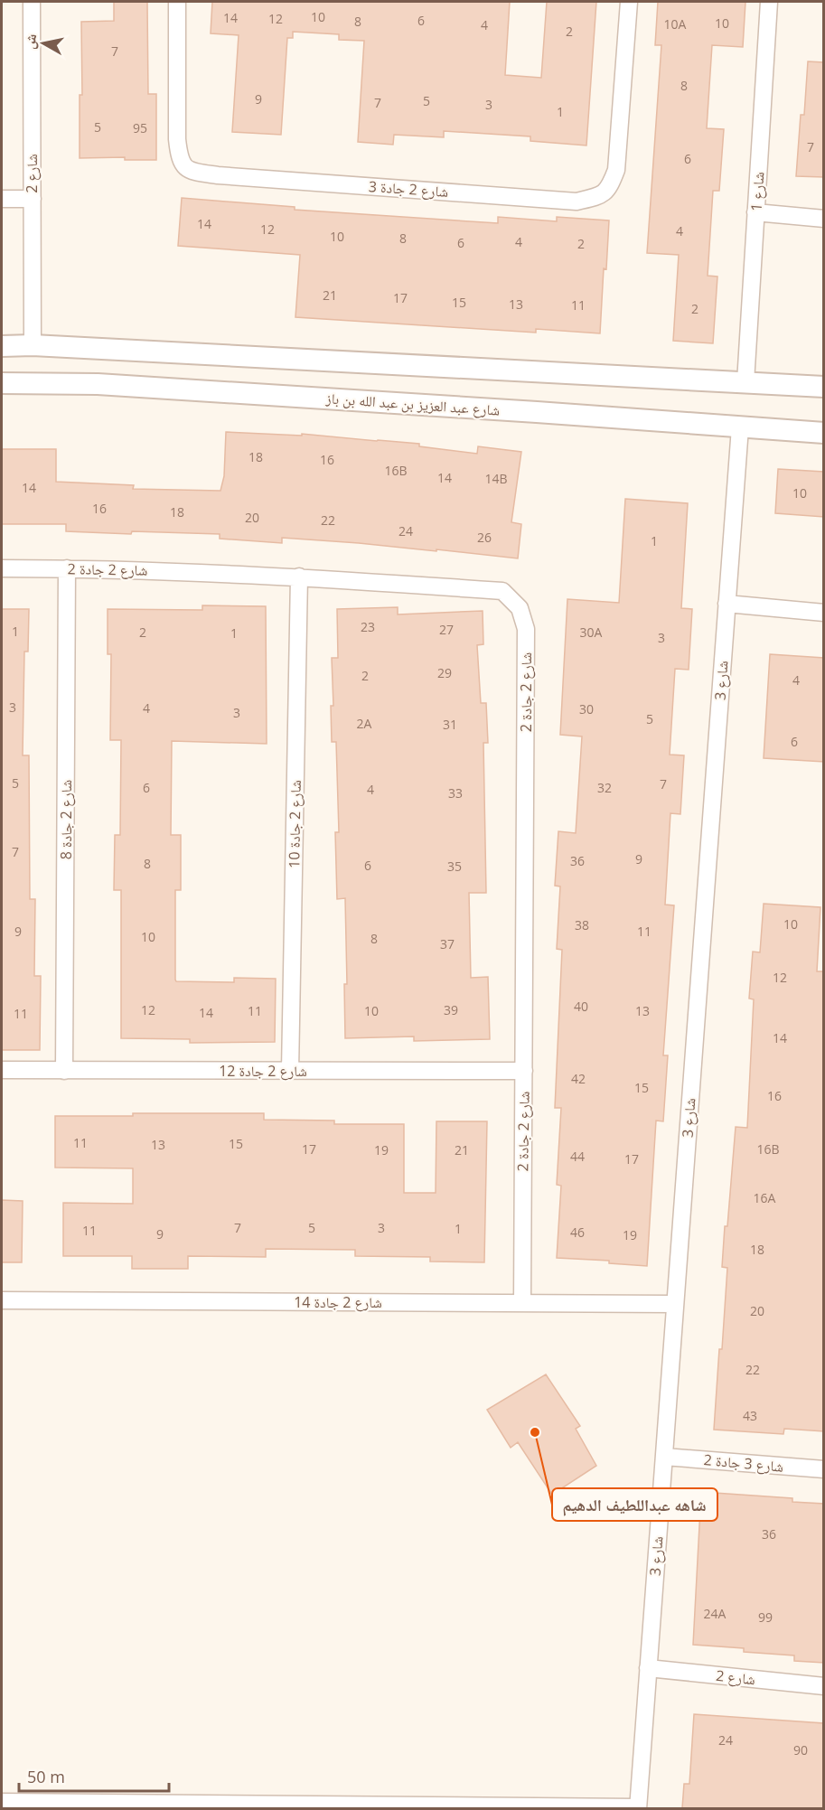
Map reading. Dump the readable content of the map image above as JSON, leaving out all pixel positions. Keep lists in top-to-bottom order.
{
  "streets": {
    "street": [
      "شارع 2",
      "شارع 2 جادة 3",
      "شارع 1",
      "شارع عبد العزيز بن عبد الله بن باز",
      "شارع 2 جادة 2",
      "شارع 3",
      "شارع 2 جادة 8",
      "شارع 2 جادة 10",
      "شارع 2 جادة 12",
      "شارع 2 جادة 14",
      "شارع 3 جادة 2"
    ]
  },
  "crossings": [
    ["شارع 2", "شارع 3"],
    ["شارع عبد العزيز بن عبد الله بن باز", "شارع 3"],
    ["شارع 2 جادة 2", "شارع 2 جادة 8"],
    ["شارع 2 جادة 2", "شارع 2 جادة 10"],
    ["شارع 2 جادة 2", "شارع 2 جادة 12"],
    ["شارع 2 جادة 2", "شارع 2 جادة 14"],
    ["شارع 3", "شارع 2 جادة 14"],
    ["شارع 3", "شارع 3 جادة 2"],
    ["شارع 2 جادة 8", "شارع 2 جادة 12"],
    ["شارع 2 جادة 10", "شارع 2 جادة 12"]
  ],
  "places": ["شاهه عبداللطيف الدهيم"],
  "house_numbers": [
    "10",
    "14",
    "12",
    "6",
    "8",
    "10",
    "10A",
    "4",
    "2",
    "7",
    "8",
    "9",
    "5",
    "7",
    "3",
    "1",
    "5",
    "95",
    "7",
    "6",
    "14",
    "12",
    "4",
    "10",
    "8",
    "4",
    "6",
    "2",
    "21",
    "17",
    "15",
    "13",
    "11",
    "2",
    "18",
    "16",
    "16B",
    "14",
    "14B",
    "14",
    "10",
    "16",
    "18",
    "20",
    "22",
    "24",
    "26",
    "1",
    "23",
    "27",
    "1",
    "2",
    "30A",
    "1",
    "3",
    "29",
    "2",
    "4",
    "3",
    "4",
    "30",
    "3",
    "5",
    "2A",
    "31",
    "6",
    "5",
    "7",
    "6",
    "32",
    "4",
    "33",
    "7",
    "9",
    "36",
    "8",
    "6",
    "35",
    "10",
    "38",
    "9",
    "11",
    "10",
    "8",
    "37",
    "12",
    "40",
    "12",
    "39",
    "11",
    "10",
    "13",
    "14",
    "11",
    "14",
    "42",
    "15",
    "16",
    "11",
    "15",
    "13",
    "17",
    "16B",
    "19",
    "21",
    "44",
    "17",
    "16A",
    "7",
    "5",
    "3",
    "1",
    "11",
    "46",
    "9",
    "19",
    "18",
    "20",
    "22",
    "43",
    "36",
    "24A",
    "99",
    "24",
    "90"
  ],
  "scale_bar": "50 m",
  "north": "left"
}
